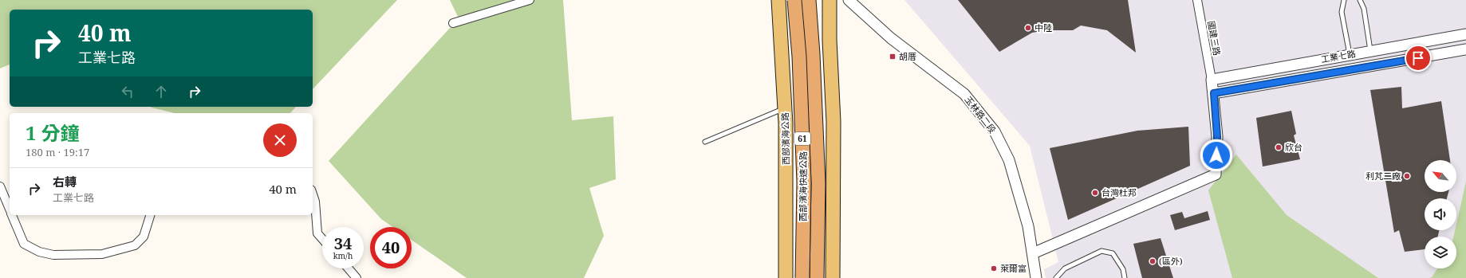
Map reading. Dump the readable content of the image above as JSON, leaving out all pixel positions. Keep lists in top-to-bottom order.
{
  "streets": {
    "highway": ["61", "西部濱海快速公路"],
    "main road": ["西部濱海公路"],
    "street": ["國建三路", "工業七路", "玉林路二段"]
  },
  "crossings": [
    ["國建三路", "工業七路"]
  ],
  "places": {
    "other": [
      "中陸",
      "欣台",
      "利芃二廠",
      "台灣杜邦",
      "(區外)",
      "萊爾富"
    ],
    "transit": ["胡厝"]
  },
  "north": "top left",
  "page": {
    "turn": ["40 m", "工業七路"],
    "heading": ["1 分鐘", "180 m · 19:17"],
    "list": [
      {
        "name": "右轉",
        "note": "工業七路",
        "value": "40 m"
      }
    ],
    "speed": "34 km/h",
    "limit": "40"
  }
}
